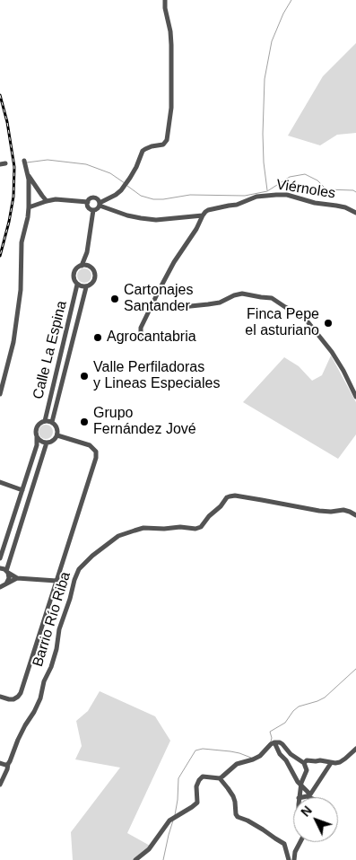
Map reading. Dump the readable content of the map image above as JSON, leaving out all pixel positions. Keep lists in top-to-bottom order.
{
  "streets": {
    "street": ["Viérnoles", "Calle La Espina", "Barrio Río Riba"]
  },
  "crossings": [
    ["Viérnoles", "Calle La Espina"]
  ],
  "places": [
    "Cartonajes Santander",
    "Finca Pepe el asturiano",
    "Agrocantabria",
    "Valle Perfiladoras y Lineas Especiales",
    "Grupo Fernández Jové"
  ],
  "north": "top left"
}
